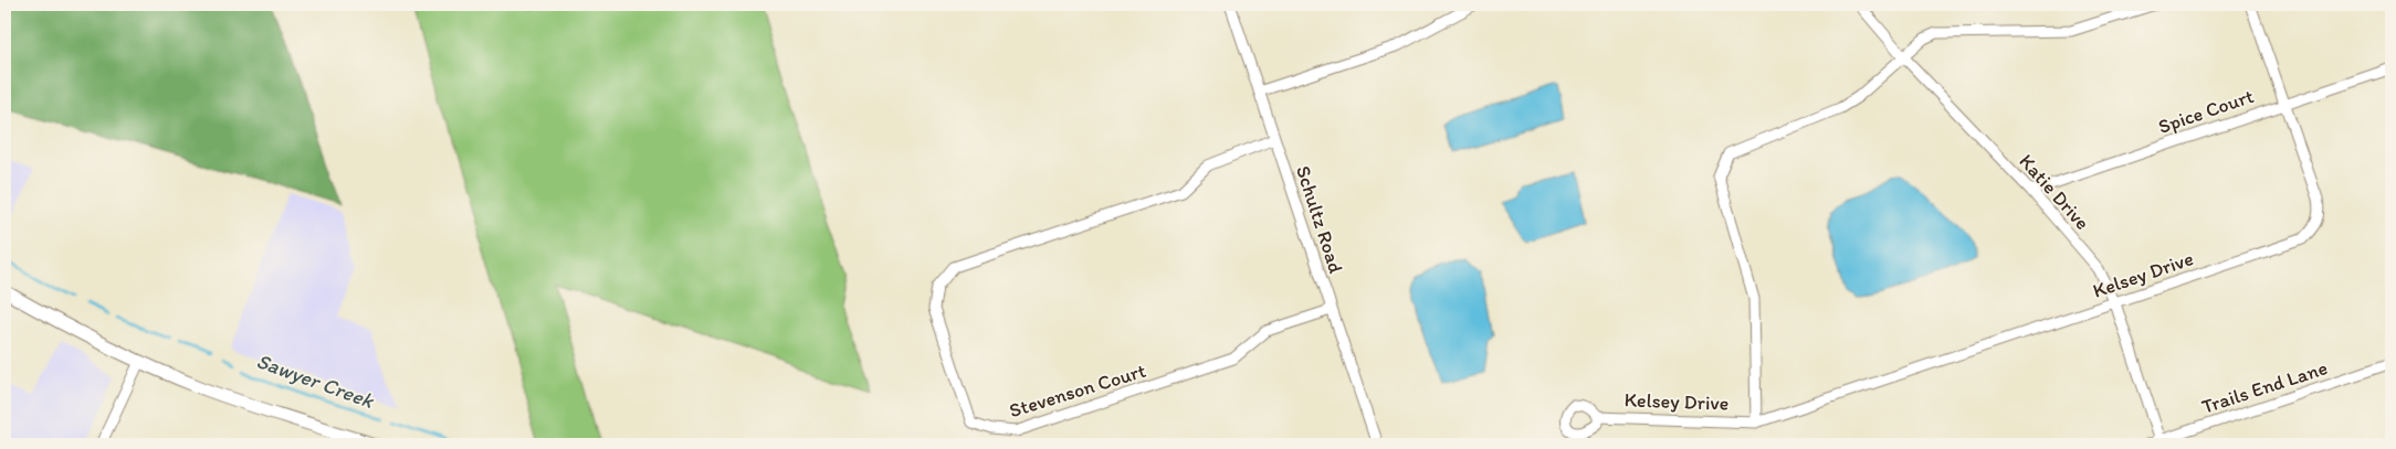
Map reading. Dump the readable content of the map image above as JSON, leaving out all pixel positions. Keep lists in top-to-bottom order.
{
  "streets": {
    "street": [
      "Spice Court",
      "Katie Drive",
      "Schultz Road",
      "Kelsey Drive",
      "Trails End Lane",
      "Stevenson Court"
    ]
  },
  "crossings": [
    ["Spice Court", "Katie Drive"],
    ["Spice Court", "Kelsey Drive"],
    ["Katie Drive", "Kelsey Drive"],
    ["Katie Drive", "Trails End Lane"],
    ["Schultz Road", "Stevenson Court"]
  ],
  "water": ["Sawyer Creek"]
}
